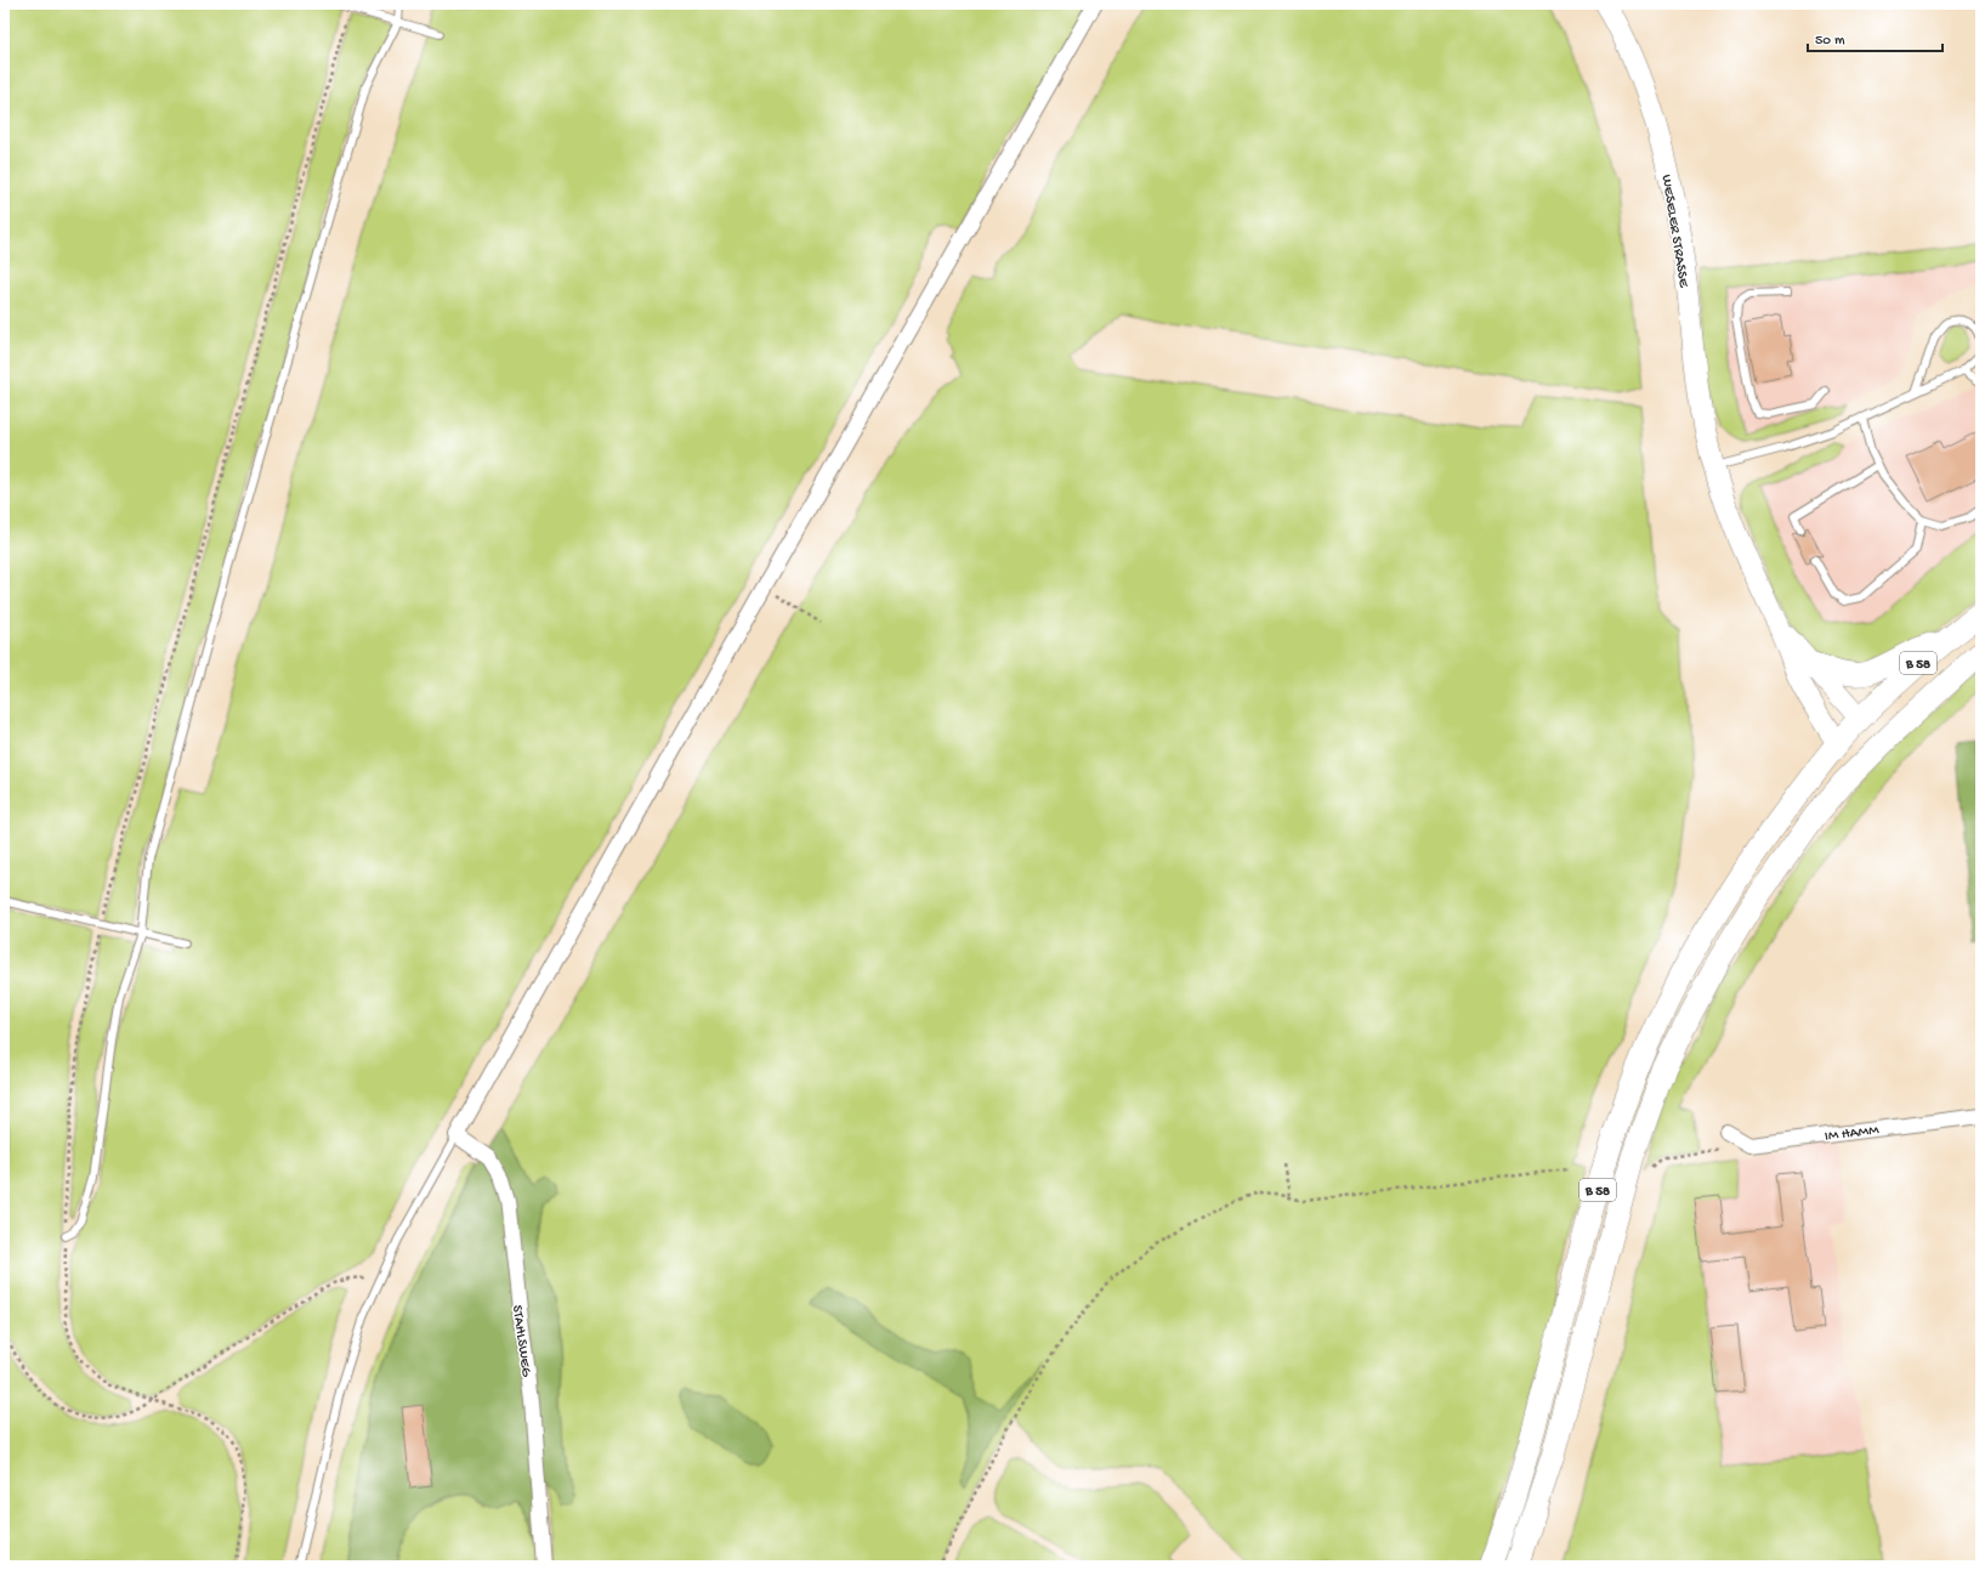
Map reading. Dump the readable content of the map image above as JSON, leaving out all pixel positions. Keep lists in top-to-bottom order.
{
  "streets": {
    "main road": ["B 58"],
    "street": ["WESELER STRASSE", "IM HAMM", "STAHLSWEG"]
  },
  "crossings": [
    ["WESELER STRASSE", "B 58"]
  ],
  "scale_bar": "50 m"
}
